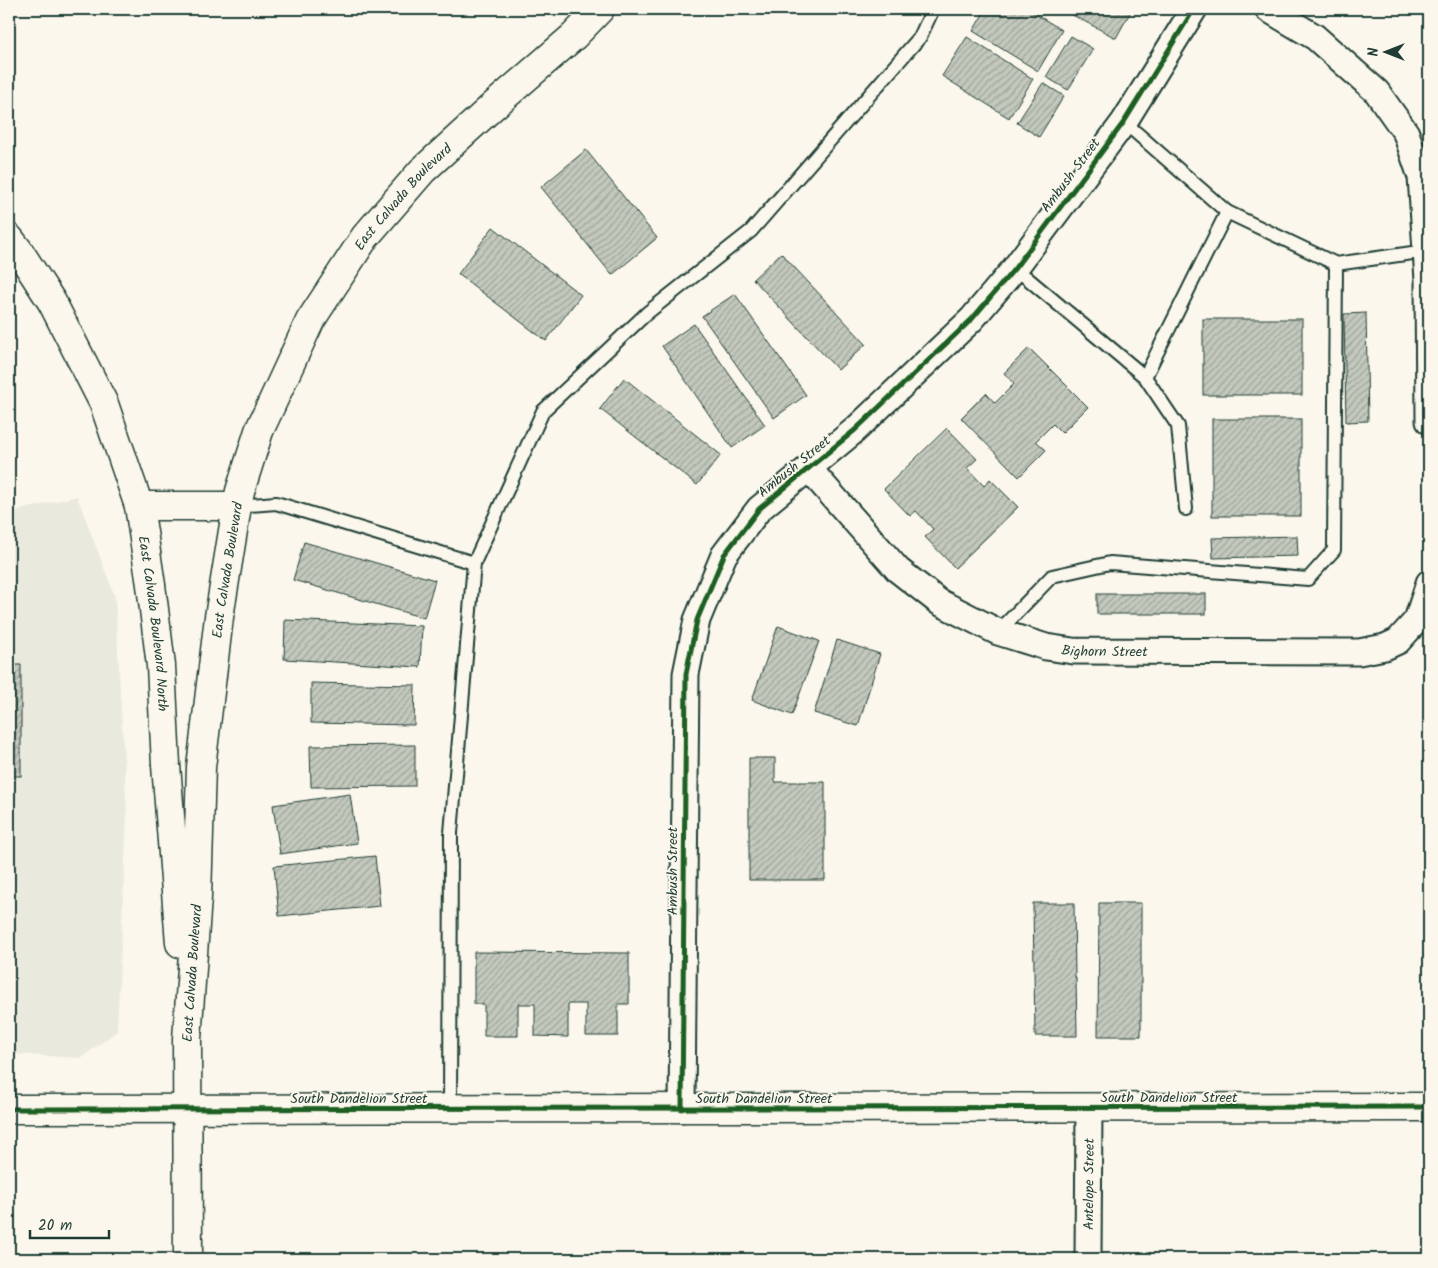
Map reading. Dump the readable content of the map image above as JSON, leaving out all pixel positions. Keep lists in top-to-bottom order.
{
  "streets": {
    "main road": ["East Calvada Boulevard", "East Calvada Boulevard North", "South Dandelion Street"],
    "street": ["Ambush Street", "Bighorn Street", "Antelope Street"]
  },
  "crossings": [
    ["Ambush Street", "Bighorn Street"],
    ["Ambush Street", "South Dandelion Street"],
    ["East Calvada Boulevard", "East Calvada Boulevard North"],
    ["East Calvada Boulevard", "South Dandelion Street"],
    ["South Dandelion Street", "Antelope Street"]
  ],
  "scale_bar": "20 m",
  "north": "left"
}
